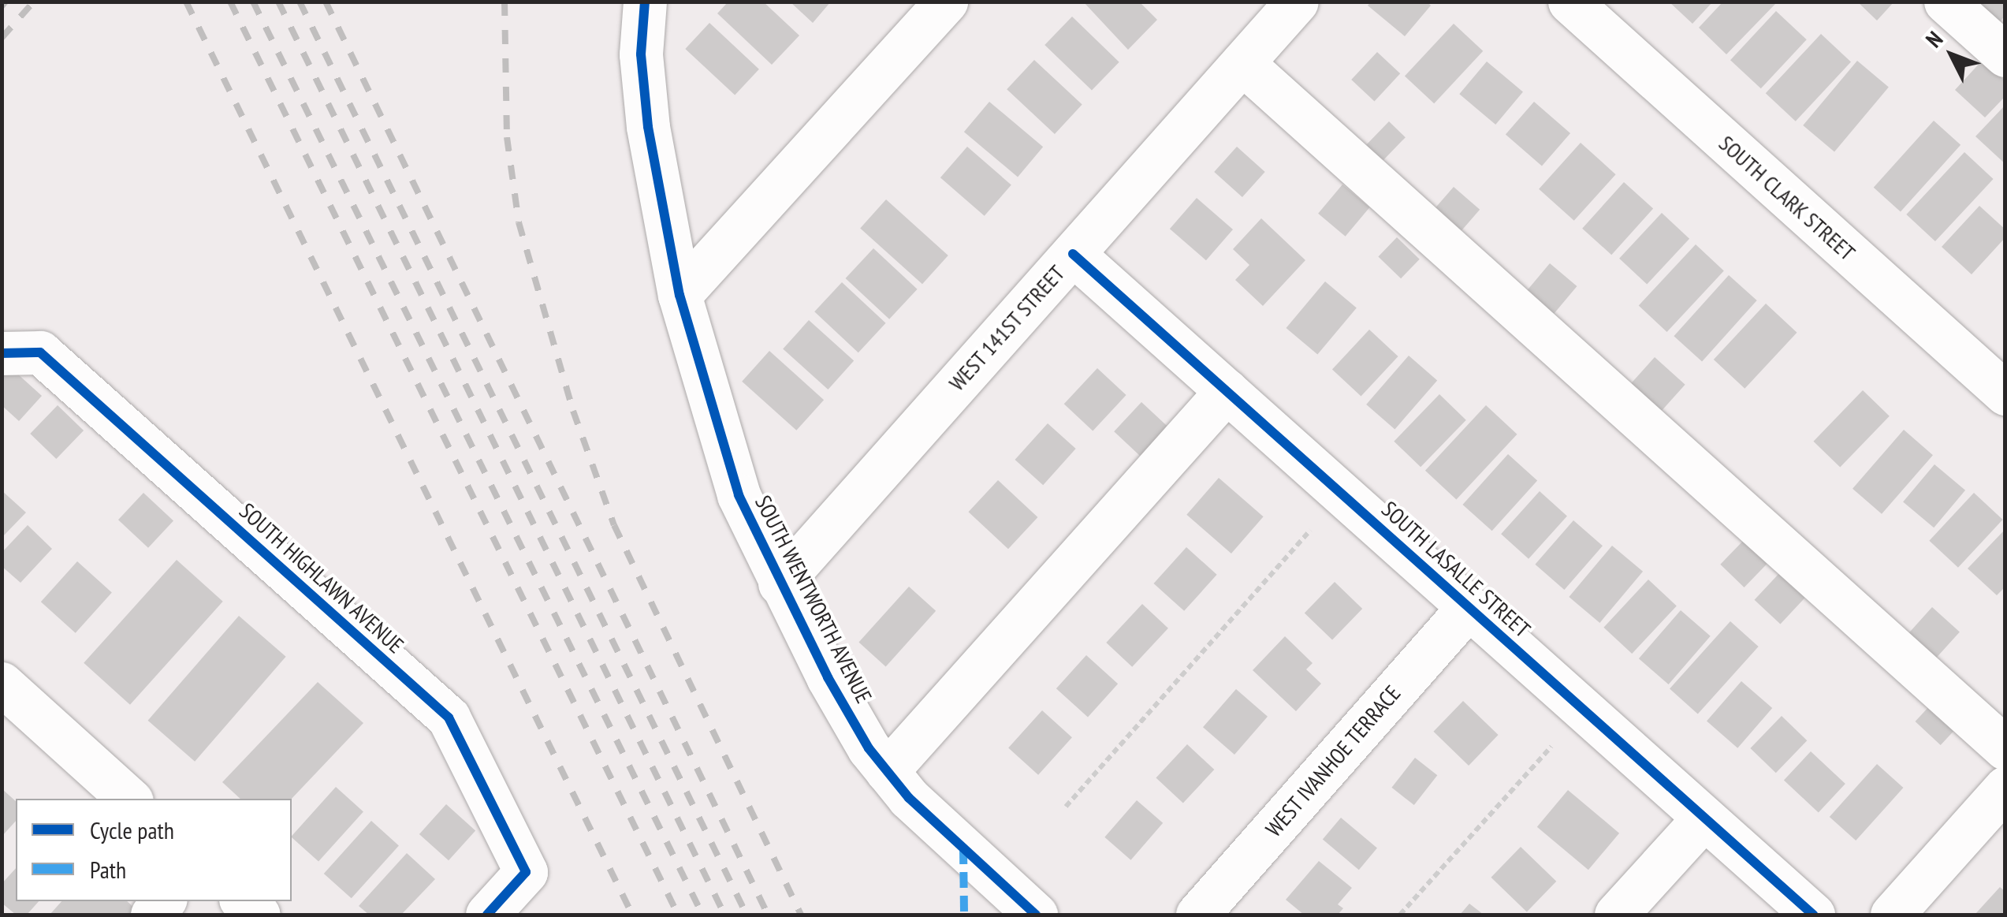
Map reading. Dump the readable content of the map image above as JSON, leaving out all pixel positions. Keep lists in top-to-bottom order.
{
  "streets": {
    "street": [
      "SOUTH CLARK STREET",
      "WEST 141ST STREET",
      "SOUTH LASALLE STREET",
      "SOUTH HIGHLAWN AVENUE",
      "SOUTH WENTWORTH AVENUE",
      "WEST IVANHOE TERRACE"
    ]
  },
  "crossings": [
    ["WEST 141ST STREET", "SOUTH LASALLE STREET"],
    ["WEST 141ST STREET", "SOUTH WENTWORTH AVENUE"],
    ["SOUTH LASALLE STREET", "WEST IVANHOE TERRACE"]
  ],
  "legend": ["Cycle path", "Path"],
  "north": "top left"
}
